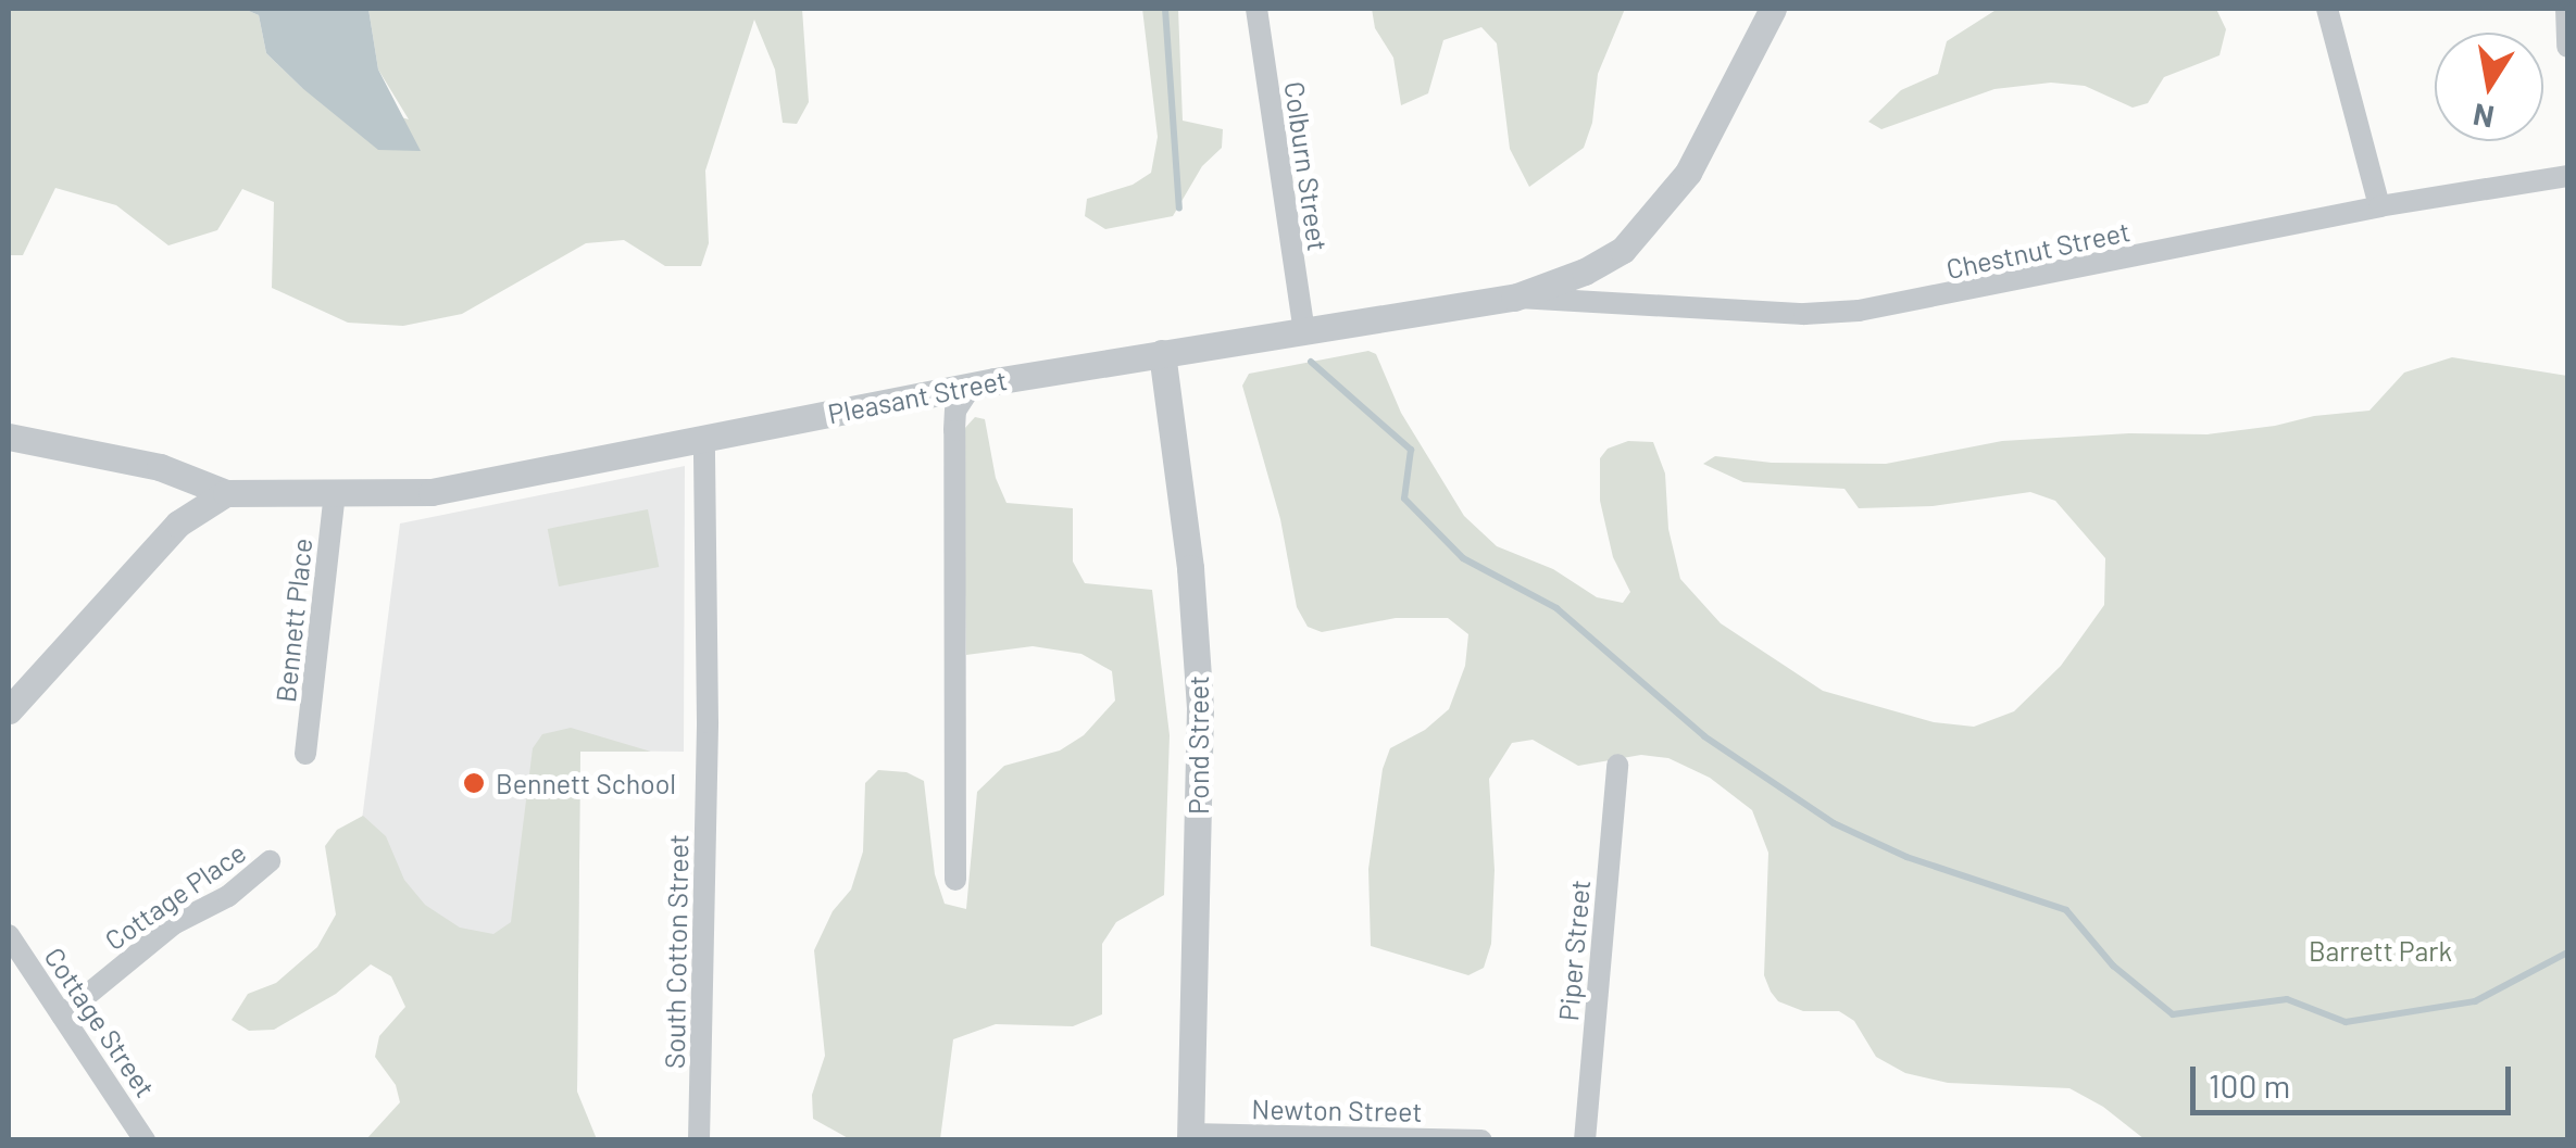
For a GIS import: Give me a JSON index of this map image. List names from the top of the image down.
{
  "streets": {
    "street": [
      "Colburn Street",
      "Chestnut Street",
      "Pleasant Street",
      "Bennett Place",
      "Pond Street",
      "Cottage Place",
      "Piper Street",
      "South Cotton Street",
      "Cottage Street",
      "Newton Street"
    ]
  },
  "crossings": [
    ["Colburn Street", "Pleasant Street"],
    ["Chestnut Street", "Pleasant Street"],
    ["Pleasant Street", "Bennett Place"],
    ["Pleasant Street", "Pond Street"],
    ["Pleasant Street", "South Cotton Street"],
    ["Pond Street", "Newton Street"],
    ["Cottage Place", "Cottage Street"]
  ],
  "parks": ["Barrett Park"],
  "places": ["Bennett School"],
  "scale_bar": "100 m",
  "north": "bottom"
}
